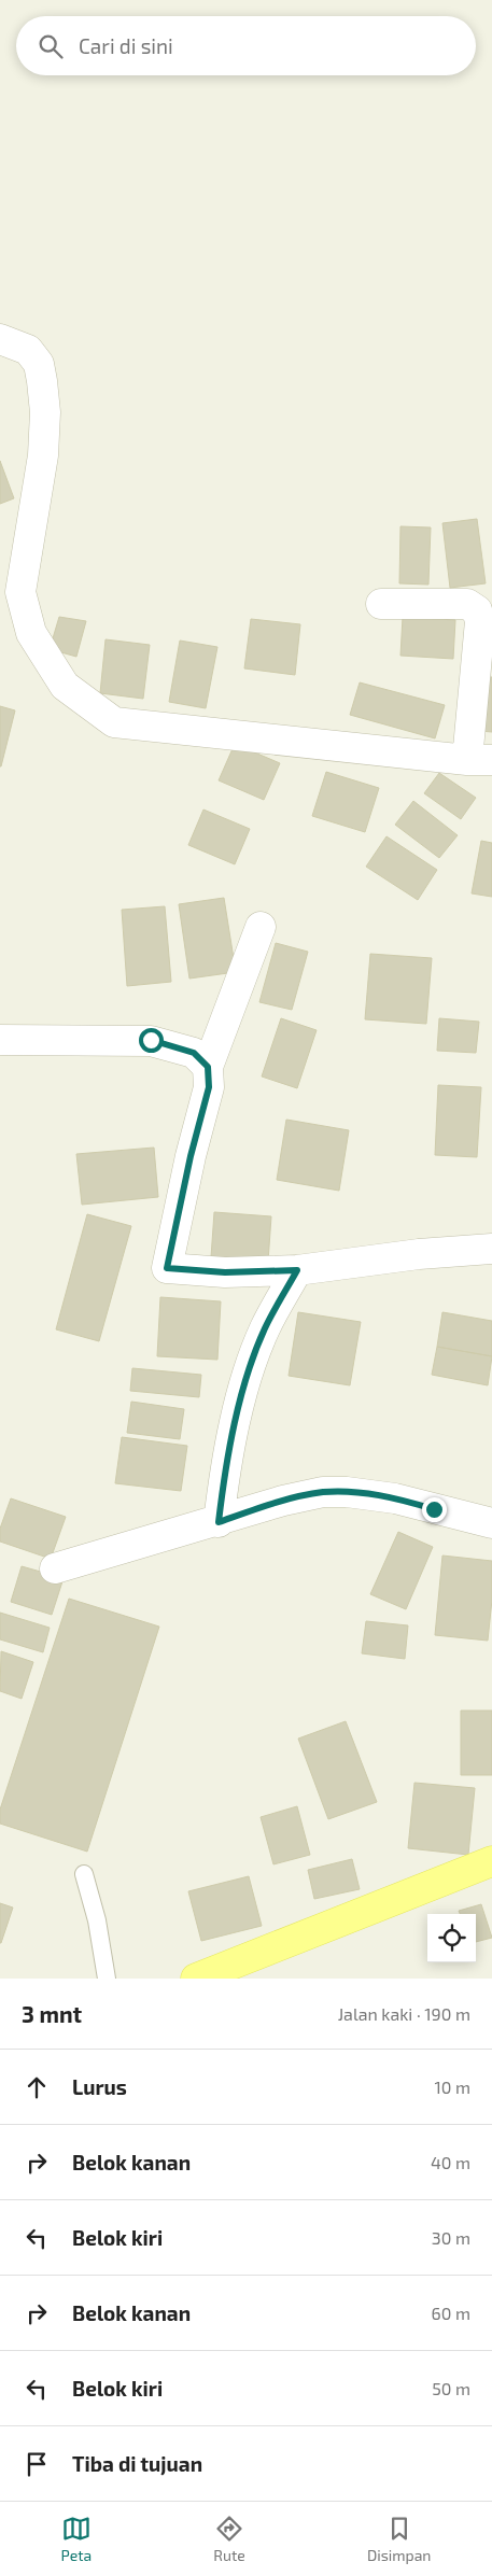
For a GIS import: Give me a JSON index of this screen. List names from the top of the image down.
{
  "page": {
    "search": "Cari di sini",
    "heading": ["3 mnt", "Jalan kaki · 190 m"],
    "list": [
      ["Lurus", "10 m"],
      ["Belok kanan", "40 m"],
      ["Belok kiri", "30 m"],
      ["Belok kanan", "60 m"],
      ["Belok kiri", "50 m"],
      "Tiba di tujuan"
    ],
    "nav": ["Peta", "Rute", "Disimpan"]
  }
}
